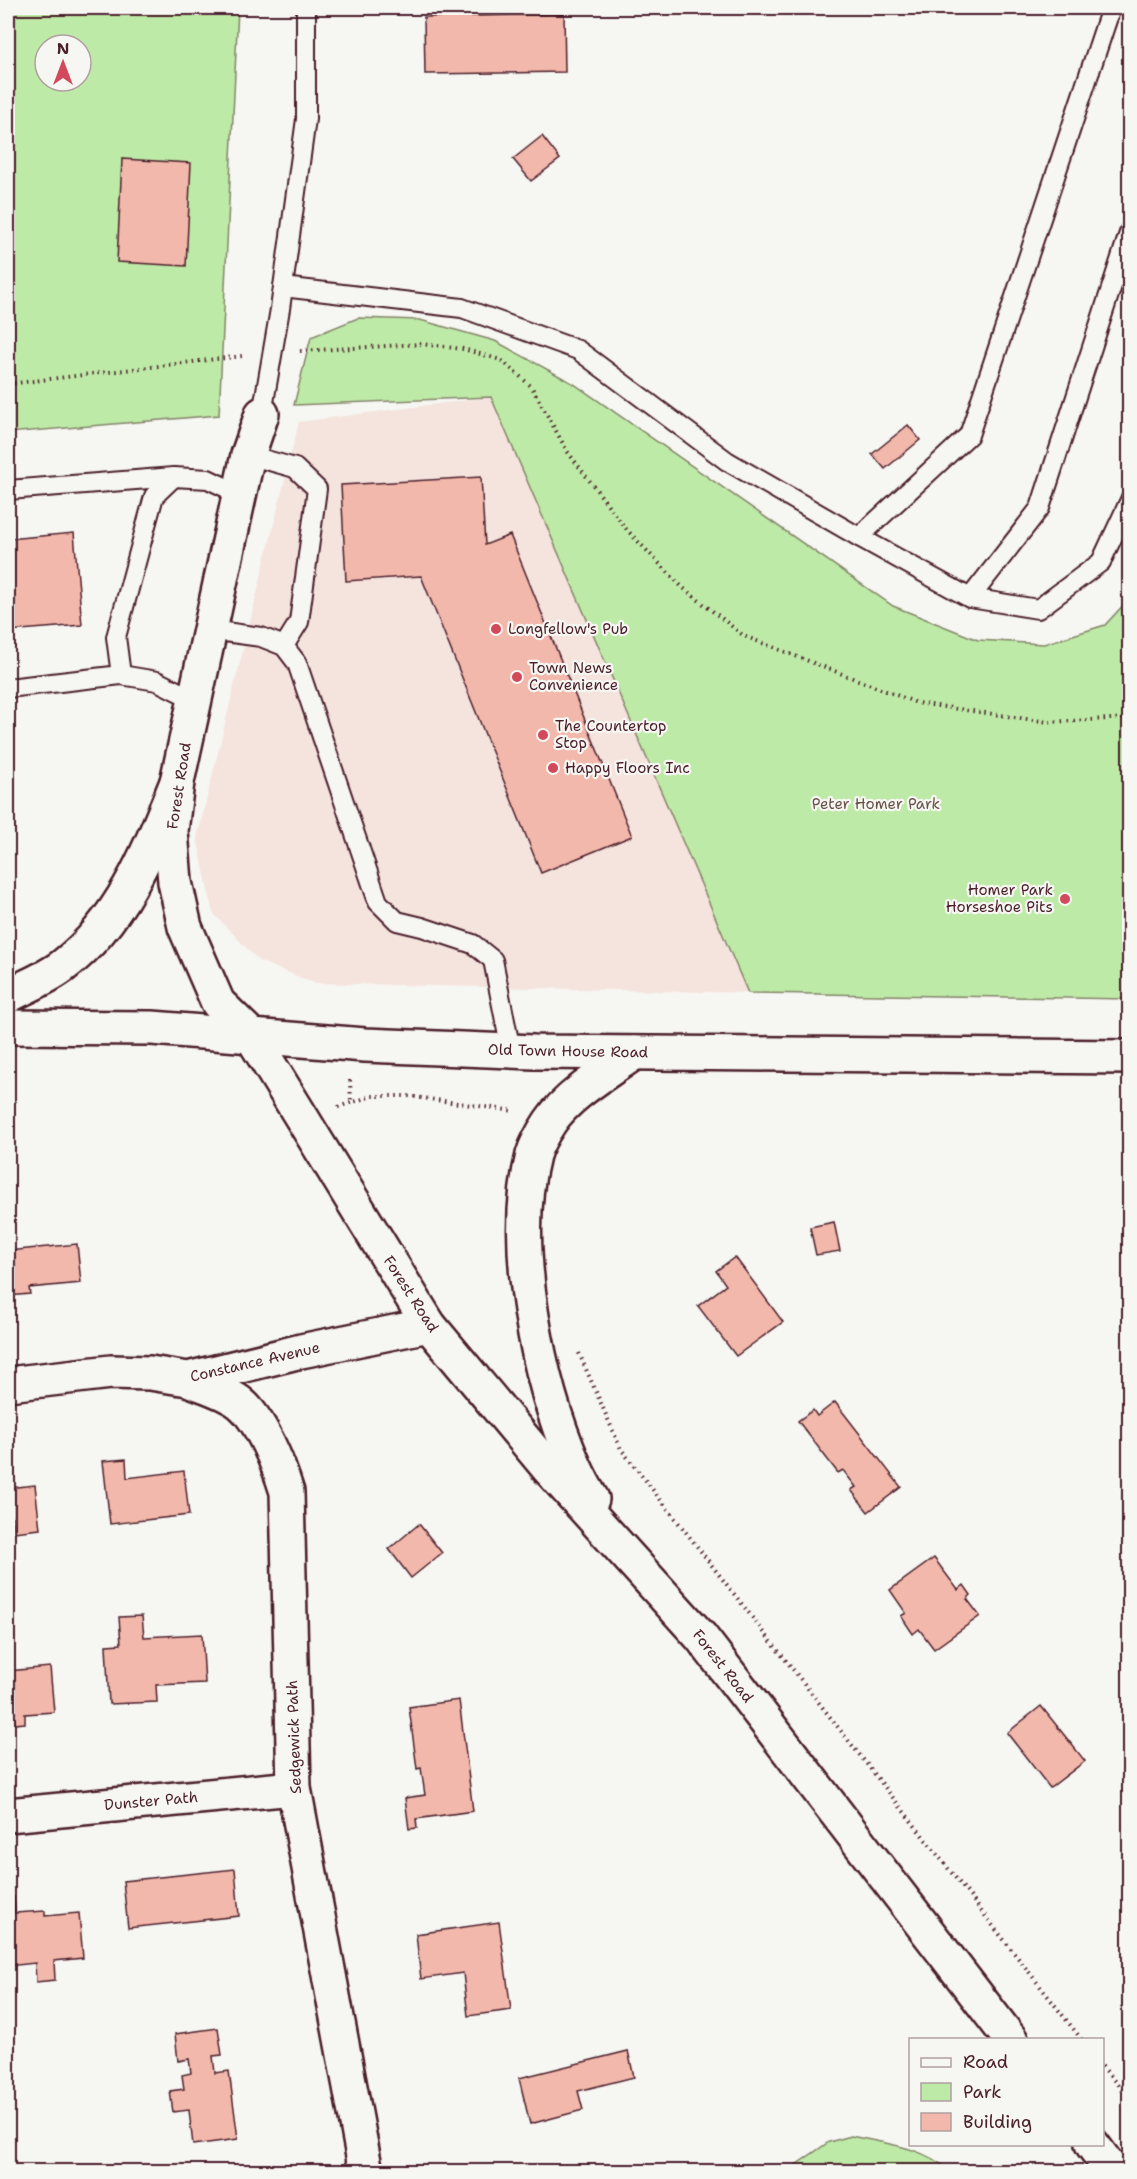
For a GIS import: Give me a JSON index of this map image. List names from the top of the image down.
{
  "streets": {
    "main road": [
      "Forest Road",
      "Old Town House Road",
      "Constance Avenue",
      "Sedgewick Path",
      "Dunster Path"
    ]
  },
  "crossings": [
    ["Forest Road", "Old Town House Road"],
    ["Forest Road", "Constance Avenue"],
    ["Constance Avenue", "Sedgewick Path"],
    ["Sedgewick Path", "Dunster Path"]
  ],
  "parks": ["Peter Homer Park"],
  "places": [
    "Longfellow's Pub",
    "Town News Convenience",
    "The Countertop Stop",
    "Happy Floors Inc",
    "Homer Park Horseshoe Pits"
  ],
  "legend": ["Road", "Park", "Building"],
  "north": "top"
}
